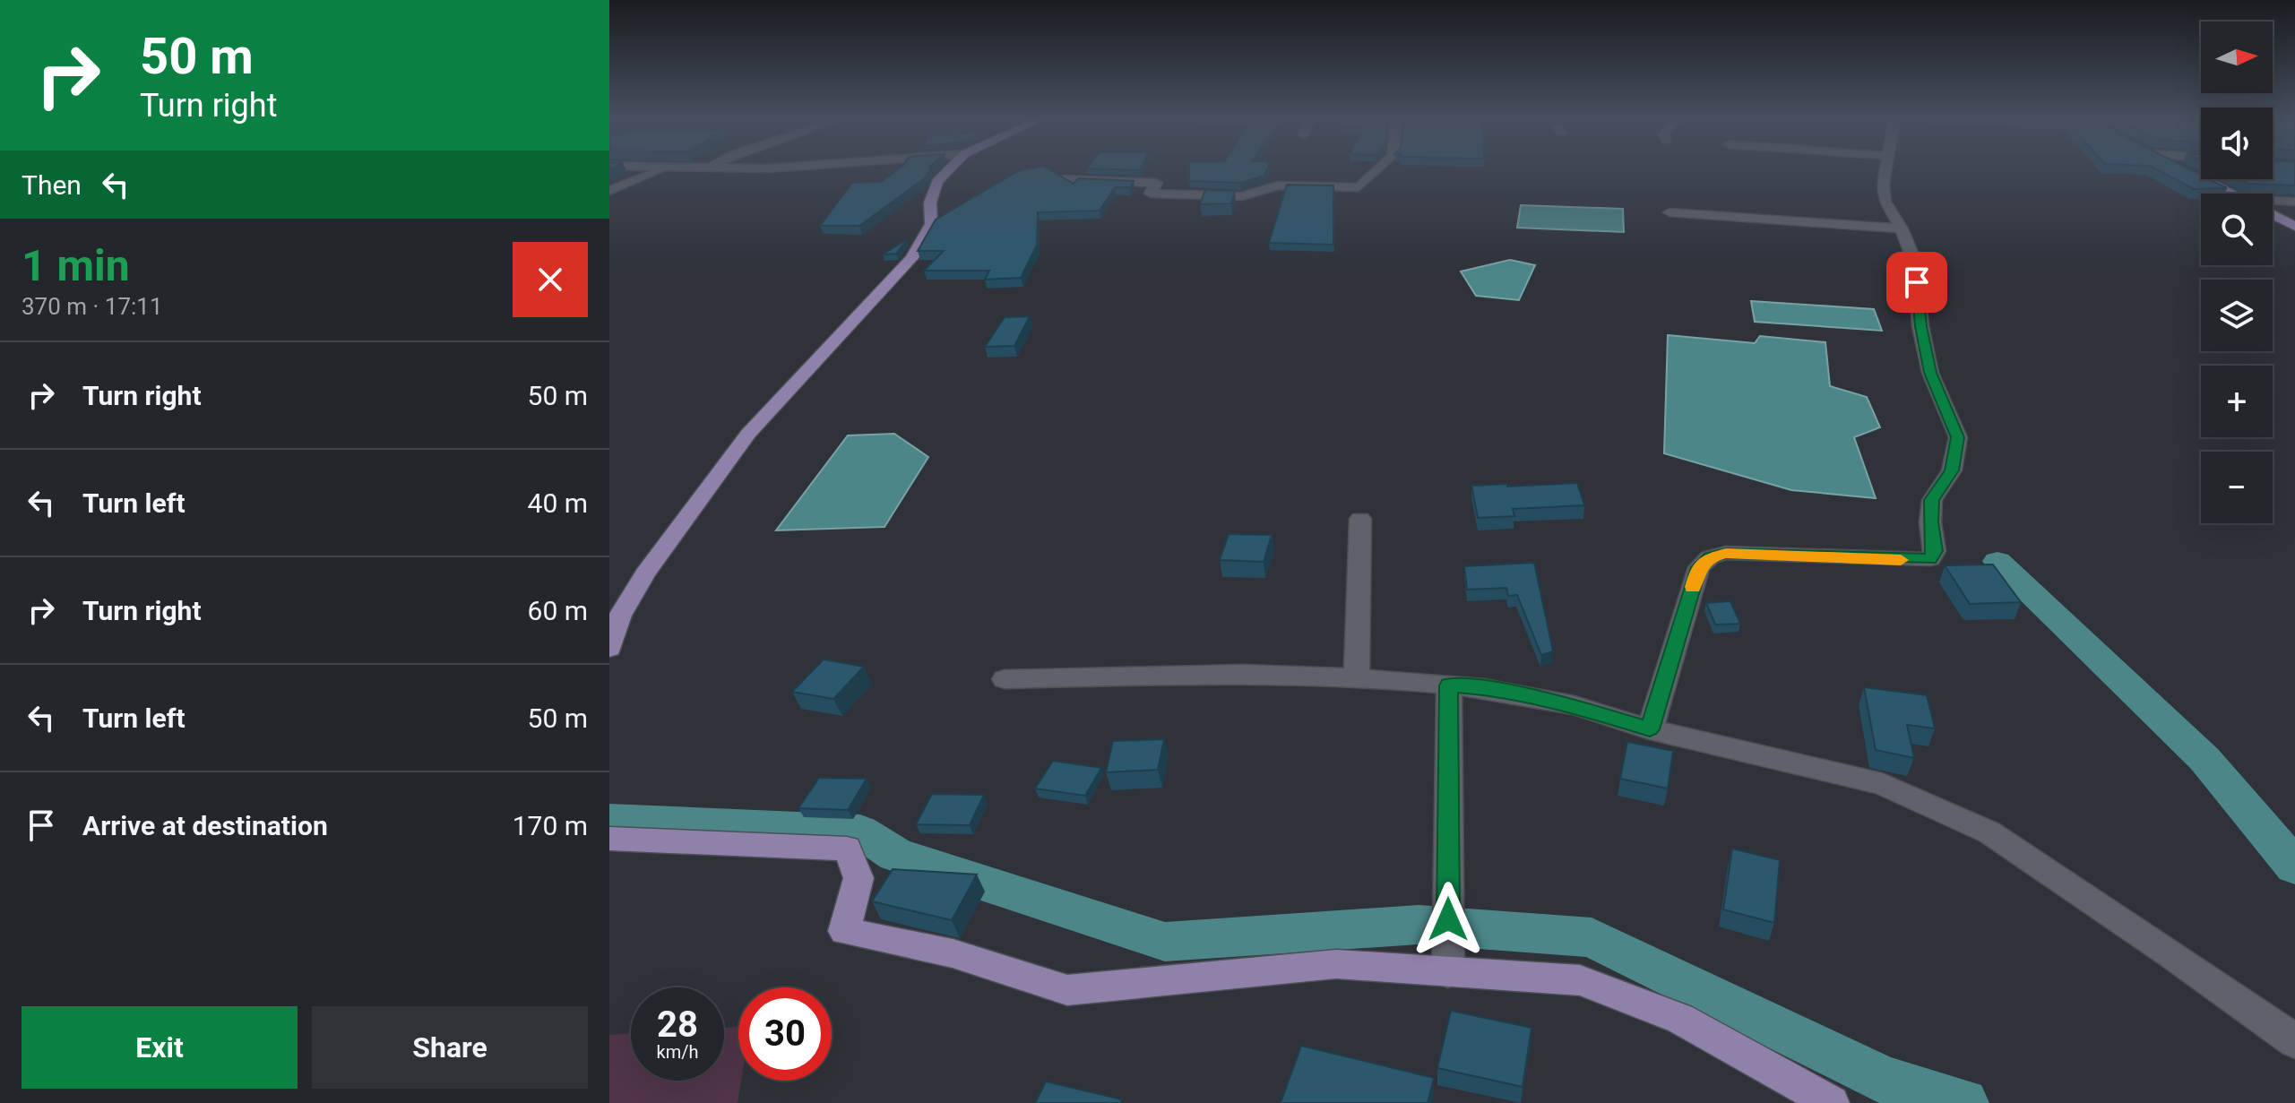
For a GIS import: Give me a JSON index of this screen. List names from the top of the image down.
{
  "north": "right",
  "page": {
    "turn": ["50 m", "Turn right"],
    "map_buttons": ["+", "−"],
    "then": "Then",
    "heading": ["1 min", "370 m · 17:11"],
    "list": [
      {
        "name": "Turn right",
        "value": "50 m"
      },
      {
        "name": "Turn left",
        "value": "40 m"
      },
      {
        "name": "Turn right",
        "value": "60 m"
      },
      {
        "name": "Turn left",
        "value": "50 m"
      },
      {
        "name": "Arrive at destination",
        "value": "170 m"
      }
    ],
    "speed": "28 km/h",
    "limit": "30",
    "buttons": ["Exit", "Share"]
  }
}
